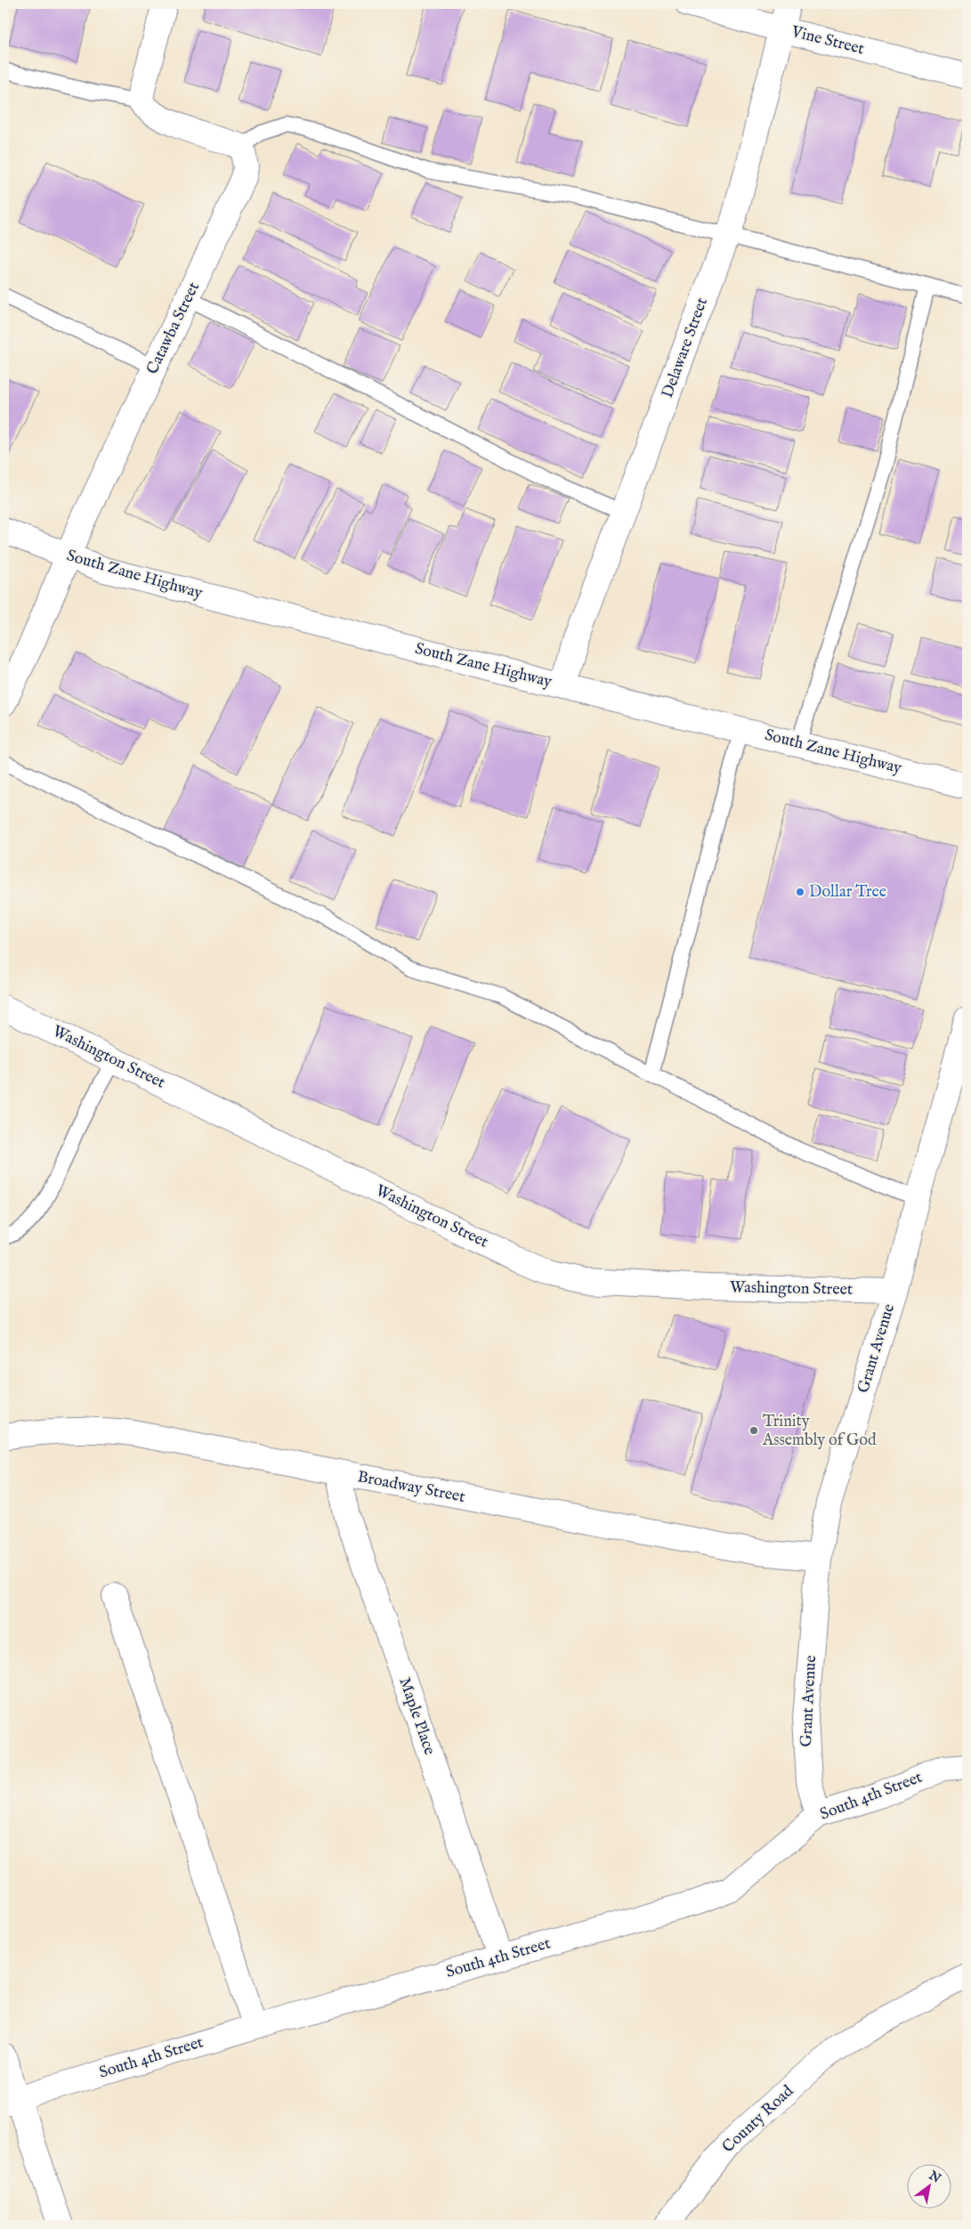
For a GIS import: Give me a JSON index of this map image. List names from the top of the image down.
{
  "streets": {
    "street": [
      "Vine Street",
      "Catawba Street",
      "Delaware Street",
      "South Zane Highway",
      "Washington Street",
      "Grant Avenue",
      "Broadway Street",
      "Maple Place",
      "South 4th Street",
      "County Road"
    ]
  },
  "crossings": [
    ["Vine Street", "Delaware Street"],
    ["Catawba Street", "South Zane Highway"],
    ["Delaware Street", "South Zane Highway"],
    ["Washington Street", "Grant Avenue"],
    ["Grant Avenue", "Broadway Street"],
    ["Grant Avenue", "South 4th Street"],
    ["Broadway Street", "Maple Place"],
    ["Maple Place", "South 4th Street"]
  ],
  "places": ["Dollar Tree", "Trinity Assembly of God"],
  "north": "top right"
}
